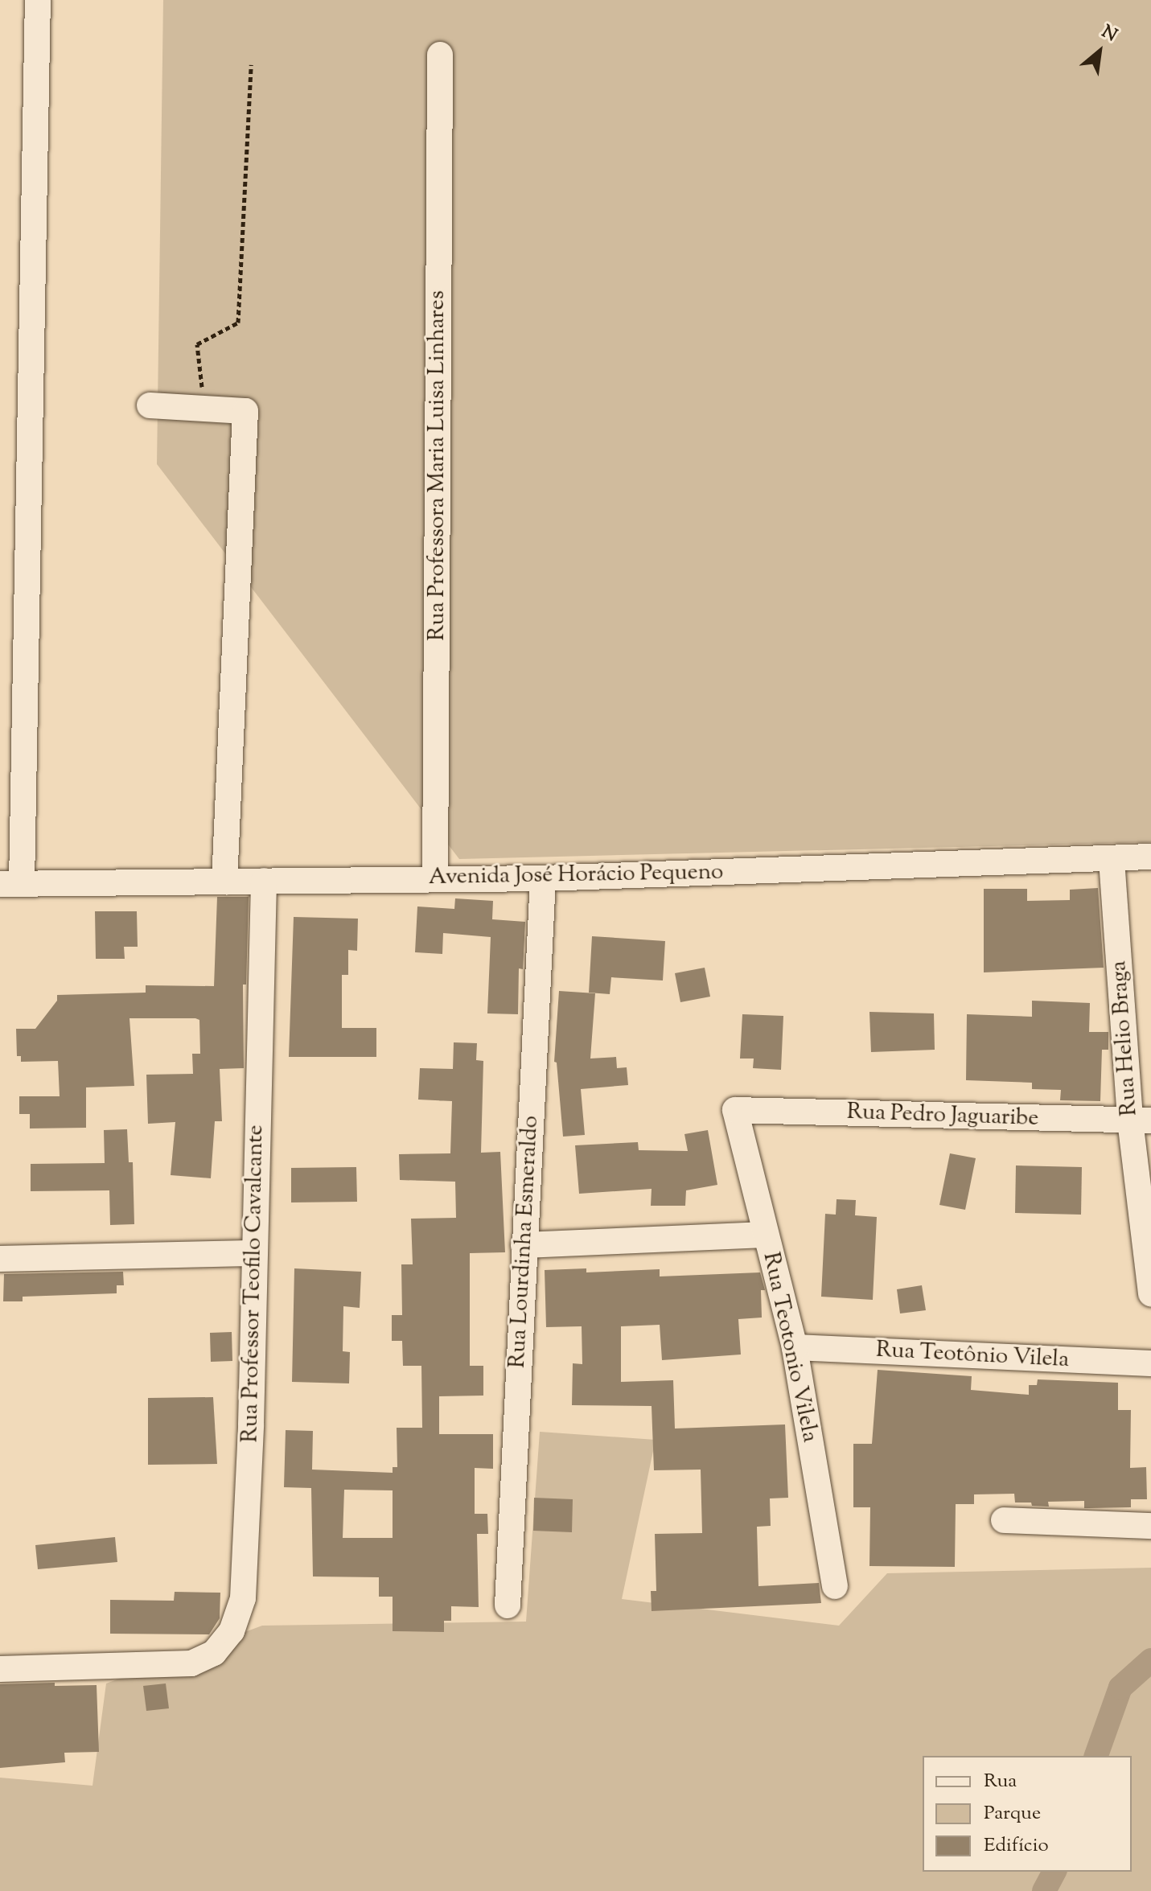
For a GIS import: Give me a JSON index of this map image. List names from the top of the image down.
{
  "streets": {
    "street": [
      "Rua Professora Maria Luisa Linhares",
      "Avenida José Horácio Pequeno",
      "Rua Helio Braga",
      "Rua Pedro Jaguaribe",
      "Rua Lourdinha Esmeraldo",
      "Rua Professor Teofilo Cavalcante",
      "Rua Teotonio Vilela",
      "Rua Teotônio Vilela"
    ]
  },
  "crossings": [
    ["Rua Professora Maria Luisa Linhares", "Avenida José Horácio Pequeno"],
    ["Avenida José Horácio Pequeno", "Rua Helio Braga"],
    ["Avenida José Horácio Pequeno", "Rua Lourdinha Esmeraldo"],
    ["Avenida José Horácio Pequeno", "Rua Professor Teofilo Cavalcante"],
    ["Rua Helio Braga", "Rua Pedro Jaguaribe"],
    ["Rua Pedro Jaguaribe", "Rua Teotonio Vilela"],
    ["Rua Teotonio Vilela", "Rua Teotônio Vilela"]
  ],
  "legend": ["Rua", "Parque", "Edifício"],
  "north": "top right"
}
